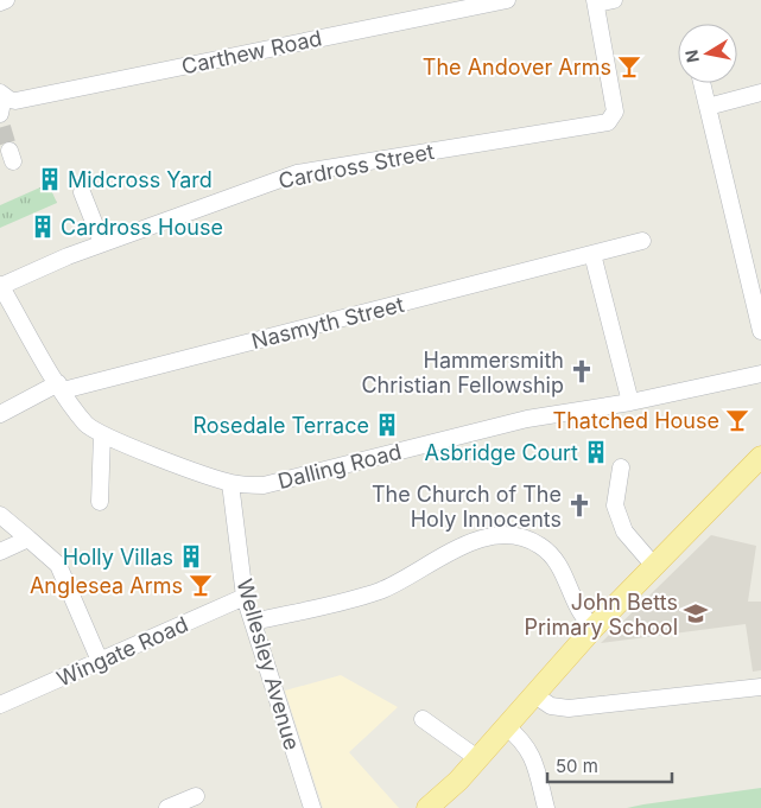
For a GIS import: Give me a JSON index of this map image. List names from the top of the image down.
{
  "streets": {
    "street": [
      "Carthew Road",
      "Cardross Street",
      "Nasmyth Street",
      "Dalling Road",
      "Wingate Road",
      "Wellesley Avenue"
    ]
  },
  "crossings": [
    ["Cardross Street", "Dalling Road"],
    ["Nasmyth Street", "Dalling Road"],
    ["Dalling Road", "Wellesley Avenue"],
    ["Wingate Road", "Wellesley Avenue"]
  ],
  "places": {
    "bar": ["The Andover Arms", "Thatched House", "Anglesea Arms"],
    "building": [
      "Midcross Yard",
      "Cardross House",
      "Rosedale Terrace",
      "Asbridge Court",
      "Holly Villas"
    ],
    "church": ["Hammersmith Christian Fellowship", "The Church of The Holy Innocents"],
    "school or university": ["John Betts Primary School"]
  },
  "scale_bar": "50 m",
  "north": "left"
}
